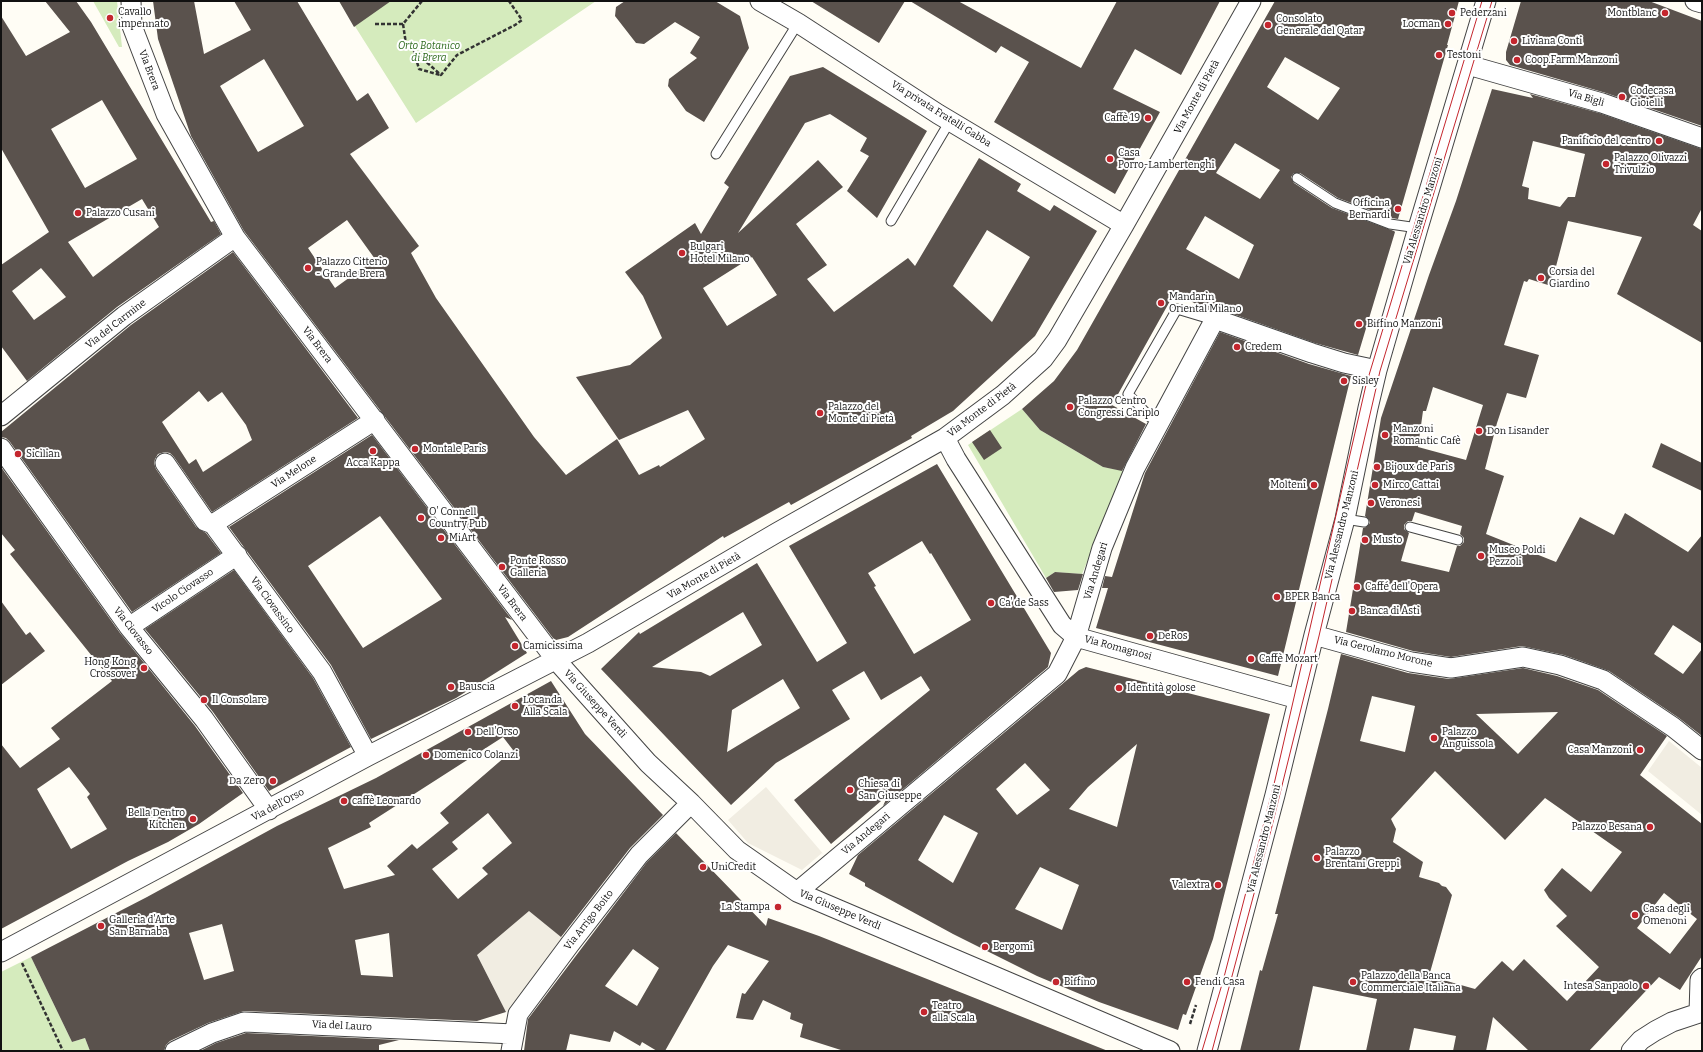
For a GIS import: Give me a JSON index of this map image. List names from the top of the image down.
{
  "streets": {
    "street": [
      "Via Brera",
      "Via Monte di Pietà",
      "Via Bigli",
      "Via privata Fratelli Gabba",
      "Via Alessandro Manzoni",
      "Via del Carmine",
      "Via Melone",
      "Via Andegari",
      "Vicolo Ciovasso",
      "Via Ciovassino",
      "Via Ciovasso",
      "Via Romagnosi",
      "Via Gerolamo Morone",
      "Via Giuseppe Verdi",
      "Via dell'Orso",
      "Via Arrigo Boito",
      "Via del Lauro"
    ]
  },
  "crossings": [
    ["Via Brera", "Via Monte di Pietà"],
    ["Via Brera", "Via del Carmine"],
    ["Via Brera", "Via Melone"],
    ["Via Brera", "Via Giuseppe Verdi"],
    ["Via Brera", "Via dell'Orso"],
    ["Via Monte di Pietà", "Via privata Fratelli Gabba"],
    ["Via Monte di Pietà", "Via Romagnosi"],
    ["Via Monte di Pietà", "Via Giuseppe Verdi"],
    ["Via Monte di Pietà", "Via dell'Orso"],
    ["Via Bigli", "Via Alessandro Manzoni"],
    ["Via Alessandro Manzoni", "Via Romagnosi"],
    ["Via Alessandro Manzoni", "Via Gerolamo Morone"],
    ["Via Melone", "Via Ciovassino"],
    ["Via Andegari", "Via Romagnosi"],
    ["Via Andegari", "Via Giuseppe Verdi"],
    ["Vicolo Ciovasso", "Via Ciovassino"],
    ["Vicolo Ciovasso", "Via Ciovasso"],
    ["Via Ciovassino", "Via dell'Orso"],
    ["Via Ciovasso", "Via dell'Orso"],
    ["Via Giuseppe Verdi", "Via dell'Orso"],
    ["Via Giuseppe Verdi", "Via Arrigo Boito"],
    ["Via Arrigo Boito", "Via del Lauro"]
  ],
  "parks": ["Orto Botanico di Brera"],
  "places": [
    "Pederzani",
    "Montblanc",
    "Cavallo impennato",
    "Locman",
    "Consolato Generale del Qatar",
    "Liviana Conti",
    "Testoni",
    "Coop.Farm.Manzoni",
    "Codecasa Gioielli",
    "Caffè 19",
    "Panificio del centro",
    "Casa Porro-Lambertenghi",
    "Palazzo Olivazzi Trivulzio",
    "Officina Bernardi",
    "Palazzo Cusani",
    "Bulgari Hotel Milano",
    "Palazzo Citterio - Grande Brera",
    "Corsia del Giardino",
    "Mandarin Oriental Milano",
    "Biffino Manzoni",
    "Credem",
    "Sisley",
    "Palazzo Centro Congressi Cariplo",
    "Palazzo del Monte di Pietà",
    "Don Lisander",
    "Manzoni Romantic Cafè",
    "Montale Paris",
    "Acca Kappa",
    "Sicilian",
    "Bijoux de Paris",
    "Molteni",
    "Mirco Cattai",
    "Veronesi",
    "O' Connell Country Pub",
    "MiArt",
    "Musto",
    "Museo Poldi Pezzoli",
    "Ponte Rosso Galleria",
    "Caffé dell'Opera",
    "BPER Banca",
    "Ca' de Sass",
    "Banca di Asti",
    "DeRos",
    "Camicissima",
    "Caffè Mozart",
    "Hong Kong Crossover",
    "Bauscia",
    "Identità golose",
    "Il Consolare",
    "Locanda Alla Scala",
    "Dell'Orso",
    "Palazzo Anguissola",
    "Casa Manzoni",
    "Domenico Colanzi",
    "Da Zero",
    "Chiesa di San Giuseppe",
    "caffè Leonardo",
    "Bella Dentro Kitchen",
    "Palazzo Besana",
    "Palazzo Brentani Greppi",
    "UniCredit",
    "Valextra",
    "La Stampa",
    "Casa degli Omenoni",
    "Galleria d'Arte San Barnaba",
    "Bergomi",
    "Biffino",
    "Fendi Casa",
    "Palazzo della Banca Commerciale Italiana",
    "Intesa Sanpaolo",
    "Teatro alla Scala"
  ]
}
